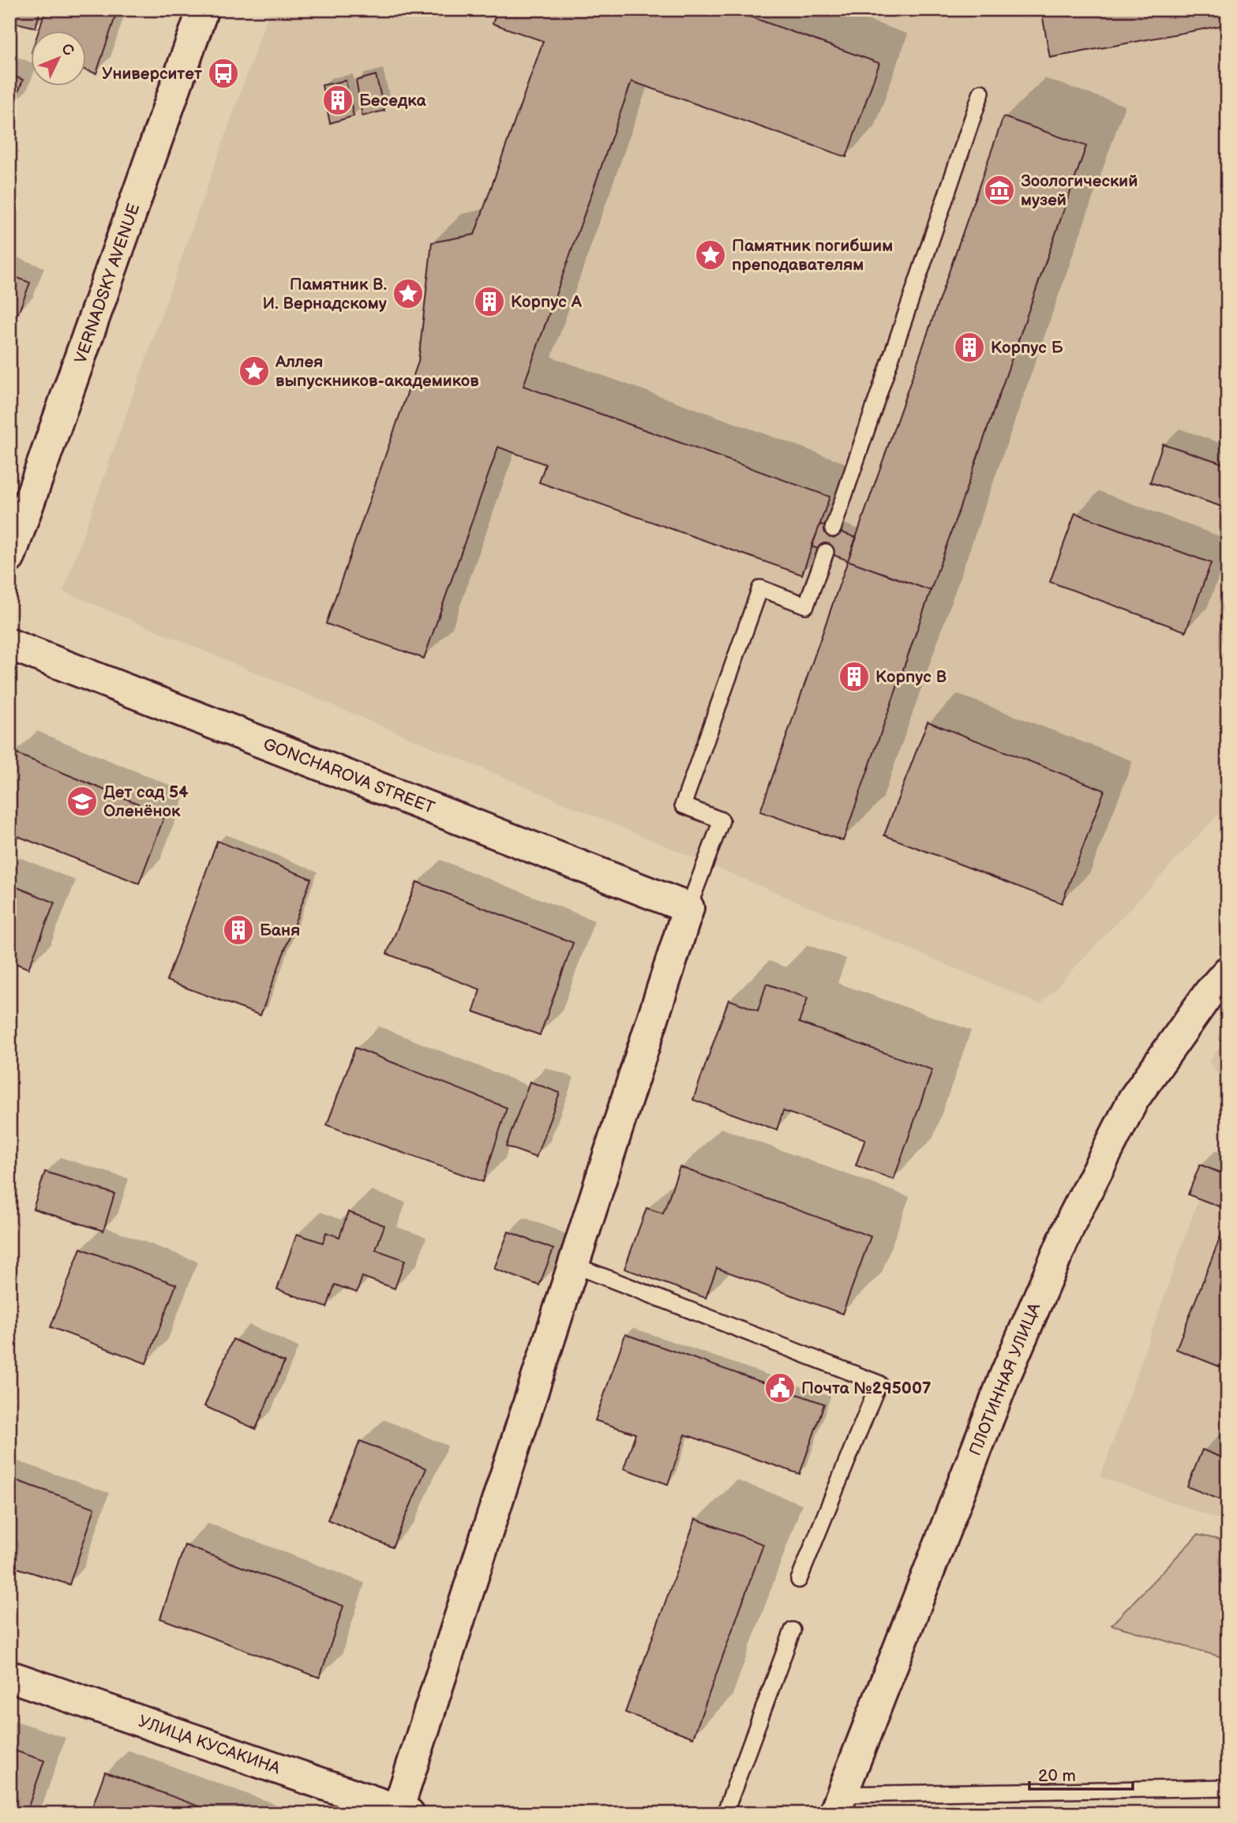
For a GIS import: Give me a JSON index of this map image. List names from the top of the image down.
{
  "streets": {
    "street": [
      "VERNADSKY AVENUE",
      "GONCHAROVA STREET",
      "ПЛОТИННАЯ УЛИЦА",
      "УЛИЦА КУСАКИНА"
    ]
  },
  "places": {
    "bus stop": ["Университет"],
    "building": [
      "Беседка",
      "Корпус А",
      "Корпус Б",
      "Корпус В",
      "Баня"
    ],
    "museum": ["Зоологический музей"],
    "place": ["Памятник погибшим преподавателям", "Памятник В. И. Вернадскому", "Аллея выпускников-академиков"],
    "school or university": ["Дет сад 54 Оленёнок"],
    "public building": ["Почта №295007"]
  },
  "scale_bar": "20 m",
  "north": "top right"
}
